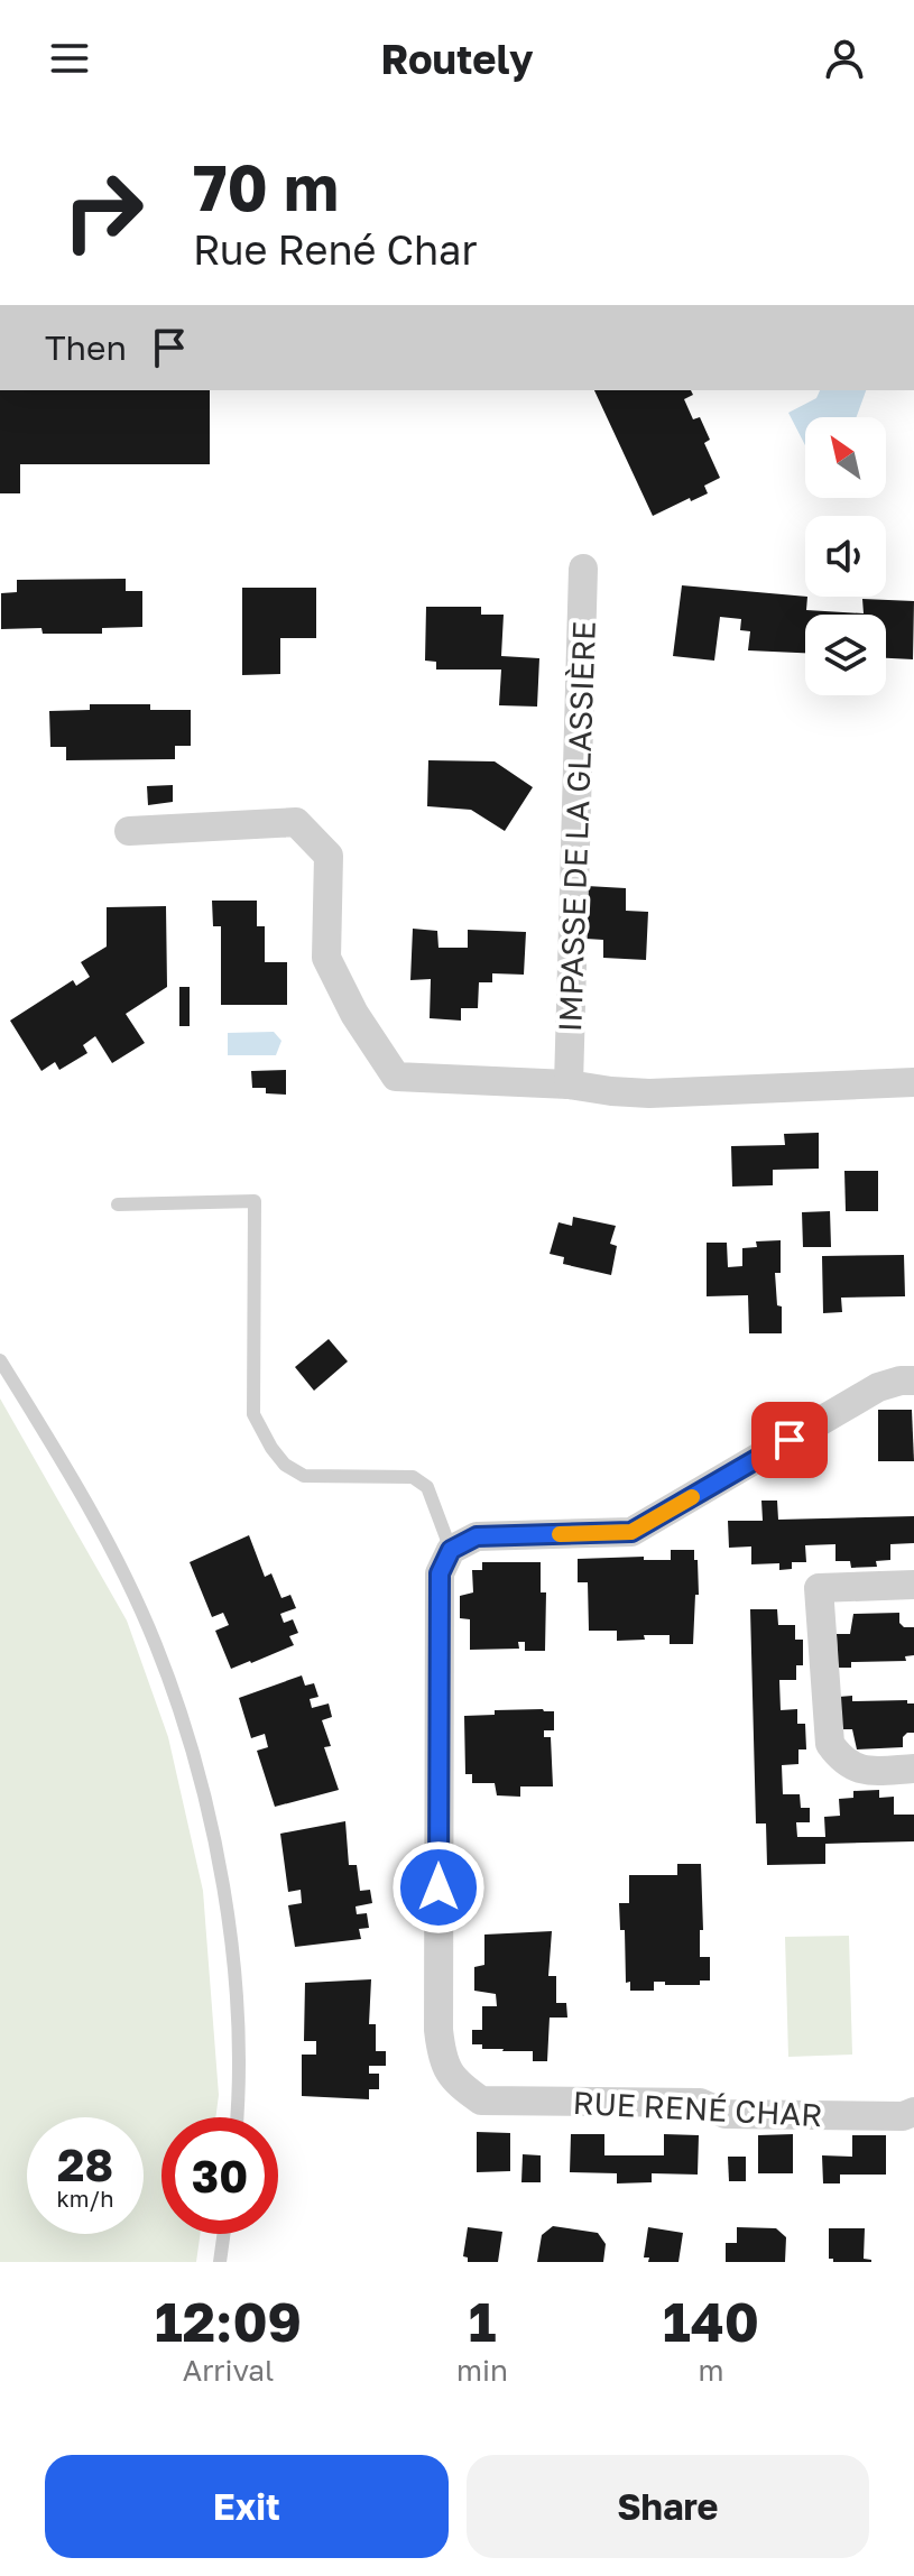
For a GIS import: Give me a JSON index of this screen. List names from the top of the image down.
{
  "streets": {
    "street": ["IMPASSE DE LA GLASSIÈRE", "RUE RENÉ CHAR"]
  },
  "north": "top left",
  "page": {
    "header": "Routely",
    "turn": ["70 m", "Rue René Char"],
    "then": "Then",
    "speed": "28 km/h",
    "limit": "30",
    "eta": [
      "12:09",
      "Arrival",
      "1",
      "min",
      "140",
      "m"
    ],
    "buttons": ["Exit", "Share"]
  }
}
